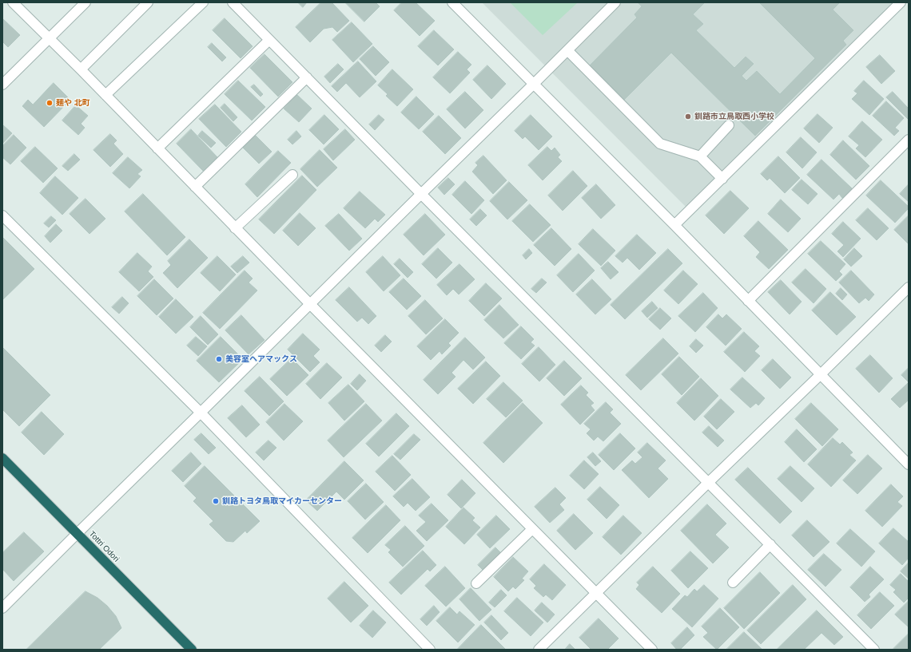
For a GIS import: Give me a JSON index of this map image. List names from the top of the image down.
{
  "streets": {
    "highway": ["Tottri Odori"]
  },
  "places": [
    "麺や 北町",
    "釧路市立鳥取西小学校",
    "美容室ヘアマックス",
    "釧路トヨタ鳥取マイカーセンター"
  ]
}
